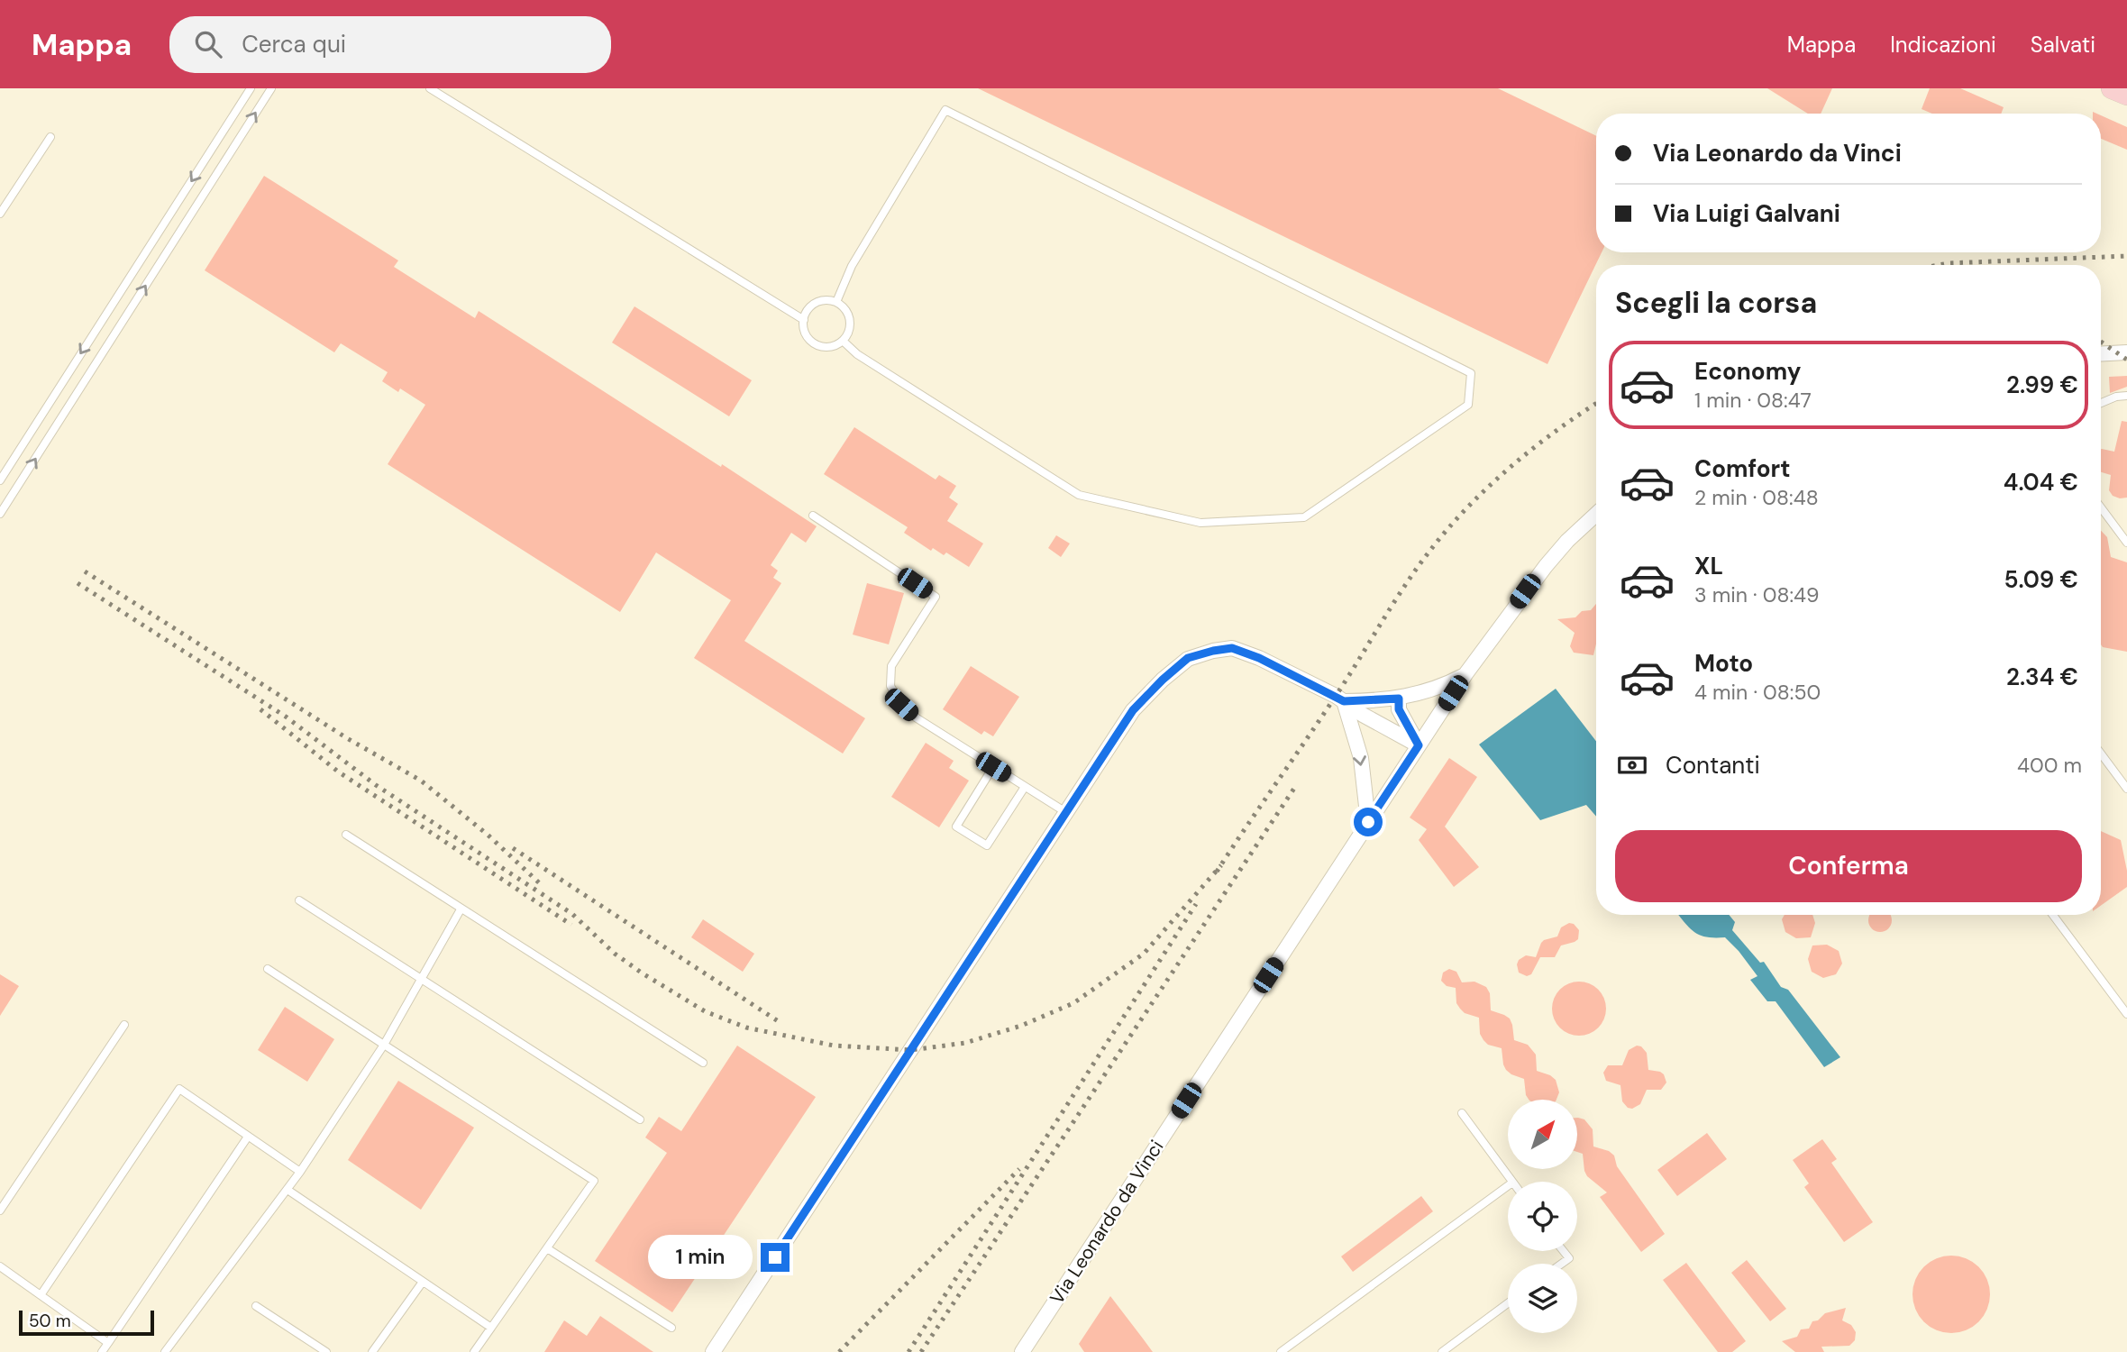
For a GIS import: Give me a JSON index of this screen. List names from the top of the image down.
{
  "streets": {
    "street": ["Via Leonardo da Vinci"]
  },
  "scale_bar": "50 m",
  "north": "top right",
  "page": {
    "header": "Mappa",
    "search": "Cerca qui",
    "nav": ["Mappa", "Indicazioni", "Salvati"],
    "banner": ["Via Leonardo da Vinci", "Via Luigi Galvani"],
    "heading": "Scegli la corsa",
    "list": [
      {
        "name": "Economy",
        "note": "1 min · 08:47",
        "value": "2.99 €"
      },
      {
        "name": "Comfort",
        "note": "2 min · 08:48",
        "value": "4.04 €"
      },
      {
        "name": "XL",
        "note": "3 min · 08:49",
        "value": "5.09 €"
      },
      {
        "name": "Moto",
        "note": "4 min · 08:50",
        "value": "2.34 €"
      }
    ],
    "pay": ["Contanti", "400 m"],
    "buttons": "Conferma",
    "bubble": "1 min",
    "scale": "50 m"
  }
}
